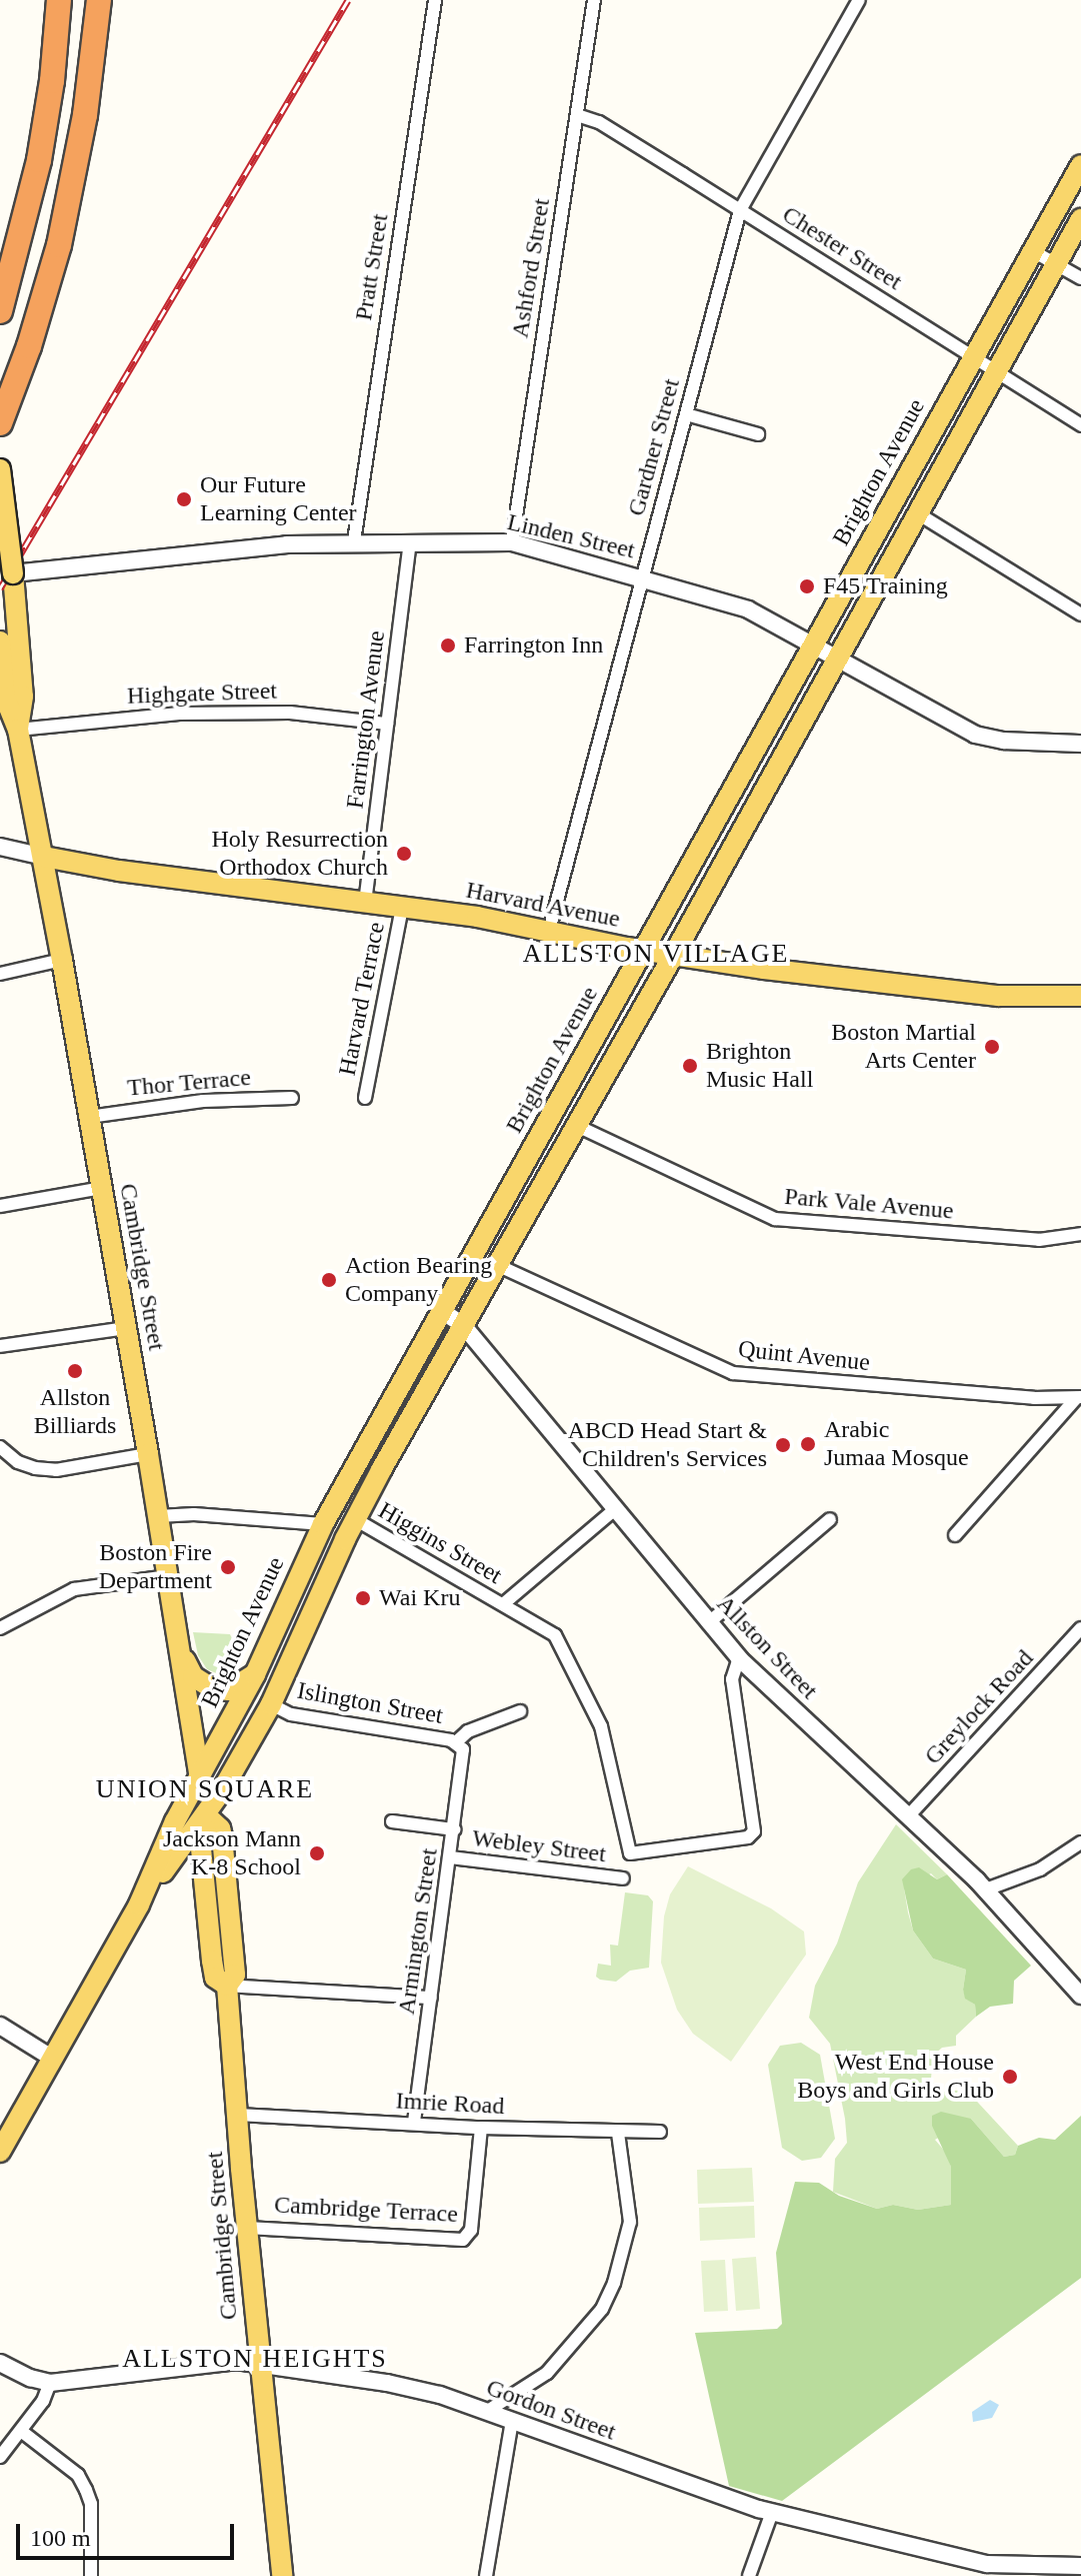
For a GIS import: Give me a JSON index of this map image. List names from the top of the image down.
{
  "streets": {
    "main road": ["Brighton Avenue", "Harvard Avenue", "Cambridge Street"],
    "street": [
      "Chester Street",
      "Pratt Street",
      "Ashford Street",
      "Gardner Street",
      "Linden Street",
      "Highgate Street",
      "Farrington Avenue",
      "Harvard Terrace",
      "Thor Terrace",
      "Park Vale Avenue",
      "Quint Avenue",
      "Higgins Street",
      "Allston Street",
      "Islington Street",
      "Greylock Road",
      "Webley Street",
      "Armington Street",
      "Imrie Road",
      "Cambridge Terrace",
      "Gordon Street"
    ]
  },
  "crossings": [
    ["Chester Street", "Ashford Street"],
    ["Chester Street", "Gardner Street"],
    ["Chester Street", "Brighton Avenue"],
    ["Pratt Street", "Linden Street"],
    ["Ashford Street", "Linden Street"],
    ["Gardner Street", "Linden Street"],
    ["Gardner Street", "Harvard Avenue"],
    ["Brighton Avenue", "Linden Street"],
    ["Brighton Avenue", "Harvard Avenue"],
    ["Brighton Avenue", "Cambridge Street"],
    ["Brighton Avenue", "Allston Street"],
    ["Linden Street", "Farrington Avenue"],
    ["Linden Street", "Cambridge Street"],
    ["Highgate Street", "Farrington Avenue"],
    ["Highgate Street", "Cambridge Street"],
    ["Farrington Avenue", "Harvard Avenue"],
    ["Harvard Avenue", "Harvard Terrace"],
    ["Harvard Avenue", "Cambridge Street"],
    ["Thor Terrace", "Cambridge Street"],
    ["Cambridge Street", "Imrie Road"],
    ["Cambridge Street", "Cambridge Terrace"],
    ["Cambridge Street", "Gordon Street"],
    ["Higgins Street", "Allston Street"],
    ["Allston Street", "Greylock Road"],
    ["Islington Street", "Armington Street"],
    ["Webley Street", "Armington Street"],
    ["Armington Street", "Imrie Road"],
    ["Imrie Road", "Cambridge Terrace"]
  ],
  "districts": ["ALLSTON VILLAGE", "UNION SQUARE", "ALLSTON HEIGHTS"],
  "places": [
    "Our Future Learning Center",
    "F45 Training",
    "Farrington Inn",
    "Holy Resurrection Orthodox Church",
    "Boston Martial Arts Center",
    "Brighton Music Hall",
    "Action Bearing Company",
    "Allston Billiards",
    "Arabic Jumaa Mosque",
    "ABCD Head Start & Children's Services",
    "Boston Fire Department",
    "Wai Kru",
    "Jackson Mann K-8 School",
    "West End House Boys and Girls Club"
  ],
  "scale_bar": "100 m"
}
